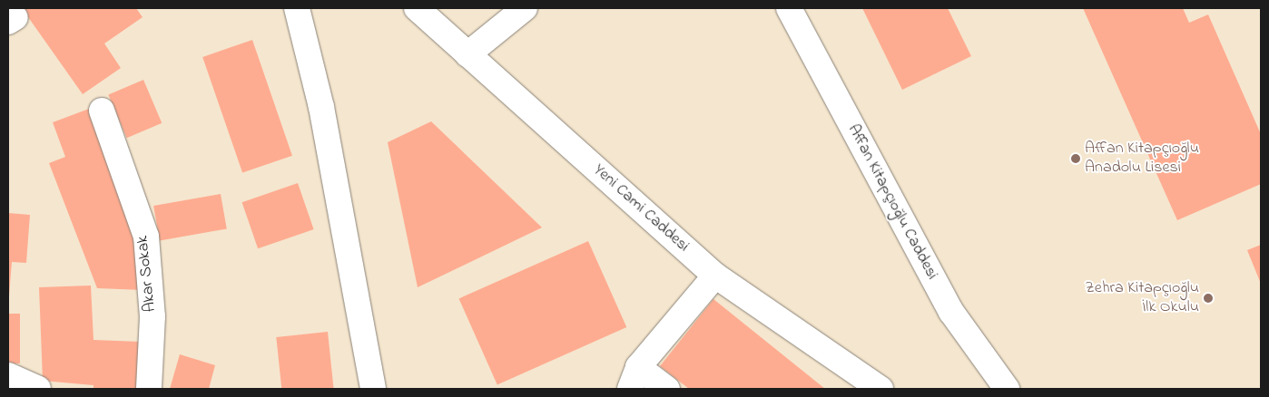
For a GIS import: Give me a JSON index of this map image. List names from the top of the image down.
{
  "streets": {
    "street": ["Affan Kitapçıoğlu Caddesi", "Yeni Cami Caddesi", "Akar Sokak"]
  },
  "places": ["Affan Kitapçıoğlu Anadolu Lisesi", "Zehra Kitapçıoğlu İlk Okulu"]
}
